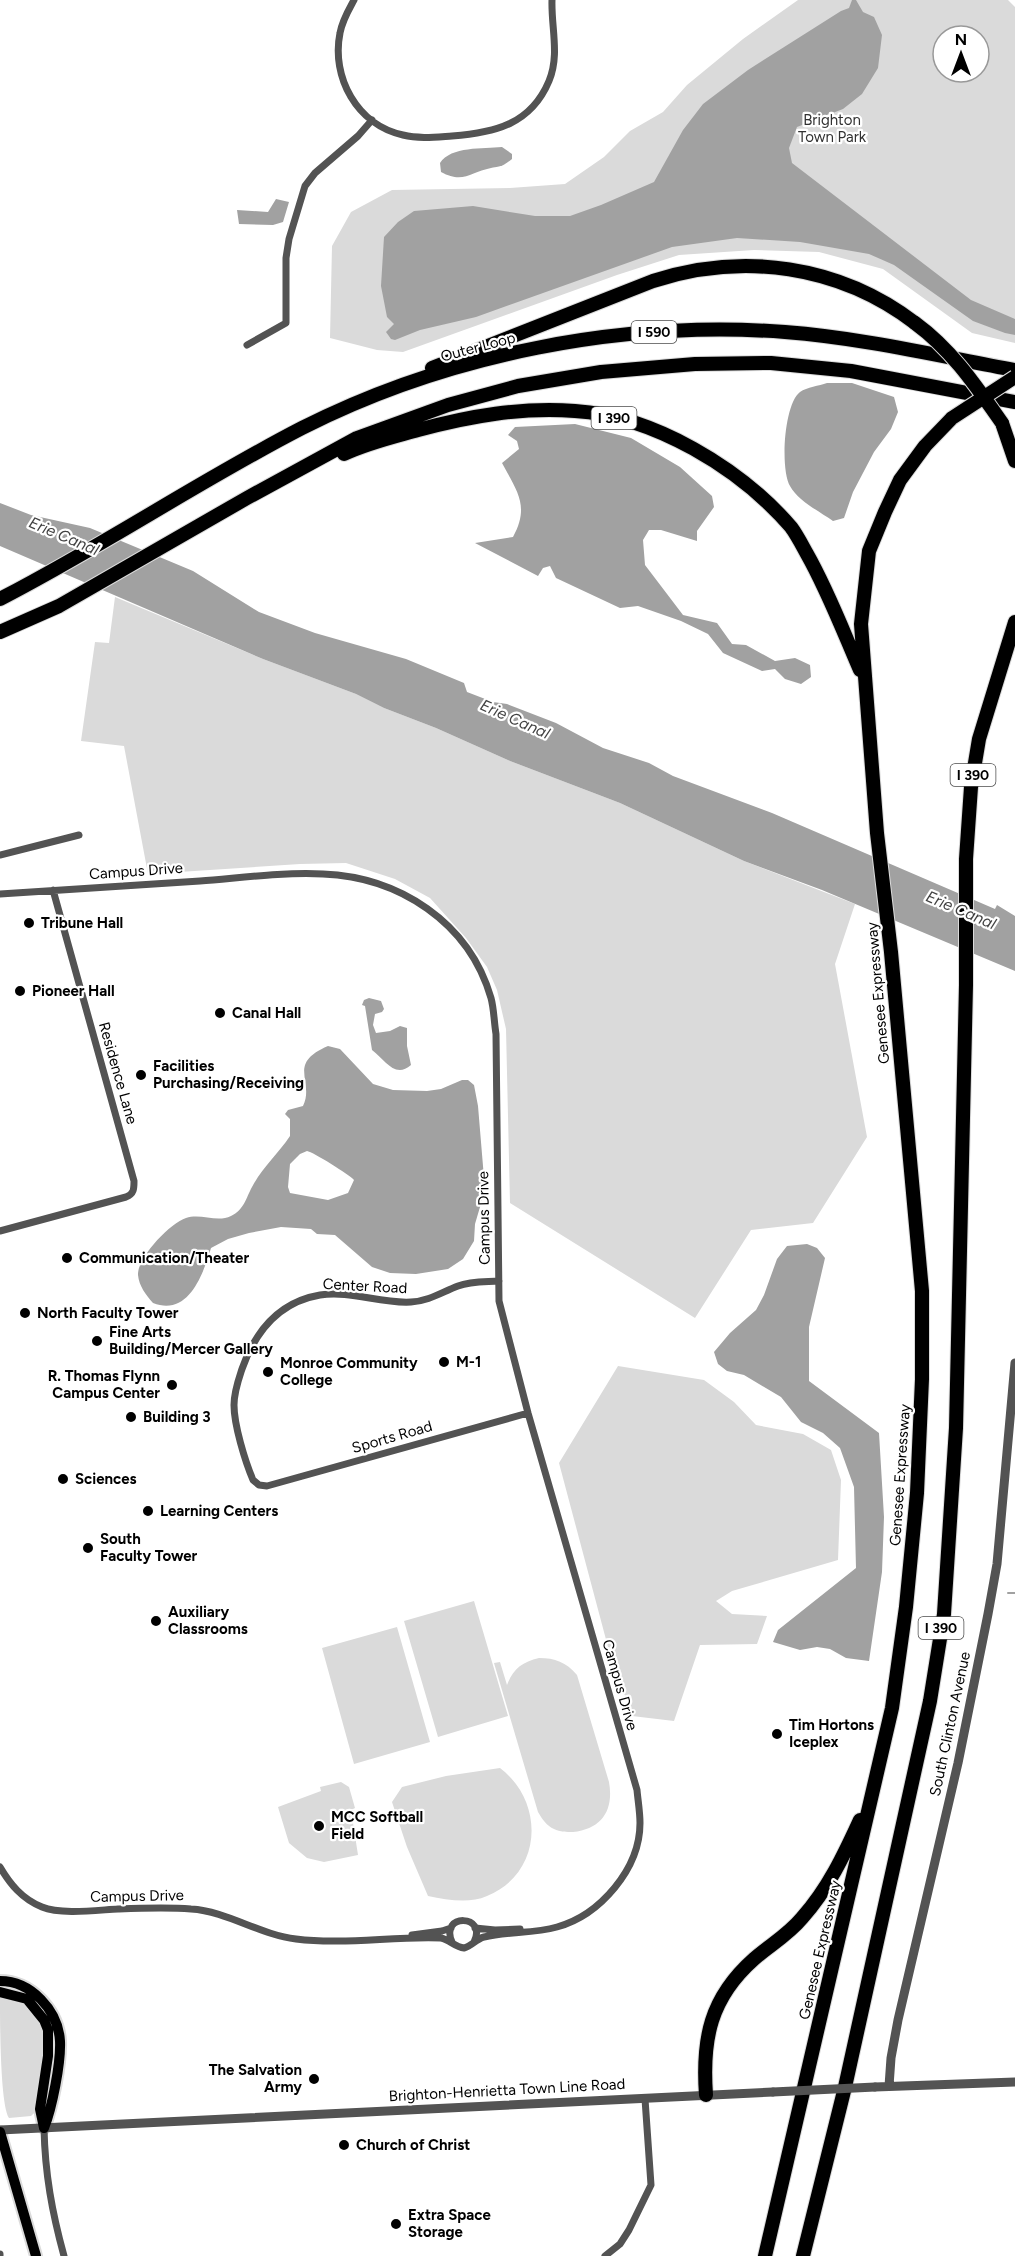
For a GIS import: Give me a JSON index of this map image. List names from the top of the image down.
{
  "streets": {
    "highway": [
      "I 590",
      "Outer Loop",
      "I 390",
      "Genesee Expressway"
    ],
    "street": [
      "Campus Drive",
      "Residence Lane",
      "Center Road",
      "Sports Road",
      "South Clinton Avenue",
      "Brighton-Henrietta Town Line Road"
    ]
  },
  "crossings": [
    ["I 390", "Genesee Expressway"],
    ["Campus Drive", "Residence Lane"],
    ["Campus Drive", "Center Road"],
    ["Campus Drive", "Sports Road"],
    ["Center Road", "Sports Road"],
    ["South Clinton Avenue", "Brighton-Henrietta Town Line Road"]
  ],
  "water": ["Erie Canal"],
  "parks": ["Brighton Town Park"],
  "places": [
    "Tribune Hall",
    "Pioneer Hall",
    "Canal Hall",
    "Facilities Purchasing/Receiving",
    "Communication/Theater",
    "North Faculty Tower",
    "Fine Arts Building/Mercer Gallery",
    "M-1",
    "Monroe Community College",
    "R. Thomas Flynn Campus Center",
    "Building 3",
    "Sciences",
    "Learning Centers",
    "South Faculty Tower",
    "Auxiliary Classrooms",
    "Tim Hortons Iceplex",
    "MCC Softball Field",
    "The Salvation Army",
    "Church of Christ",
    "Extra Space Storage"
  ],
  "north": "top"
}
